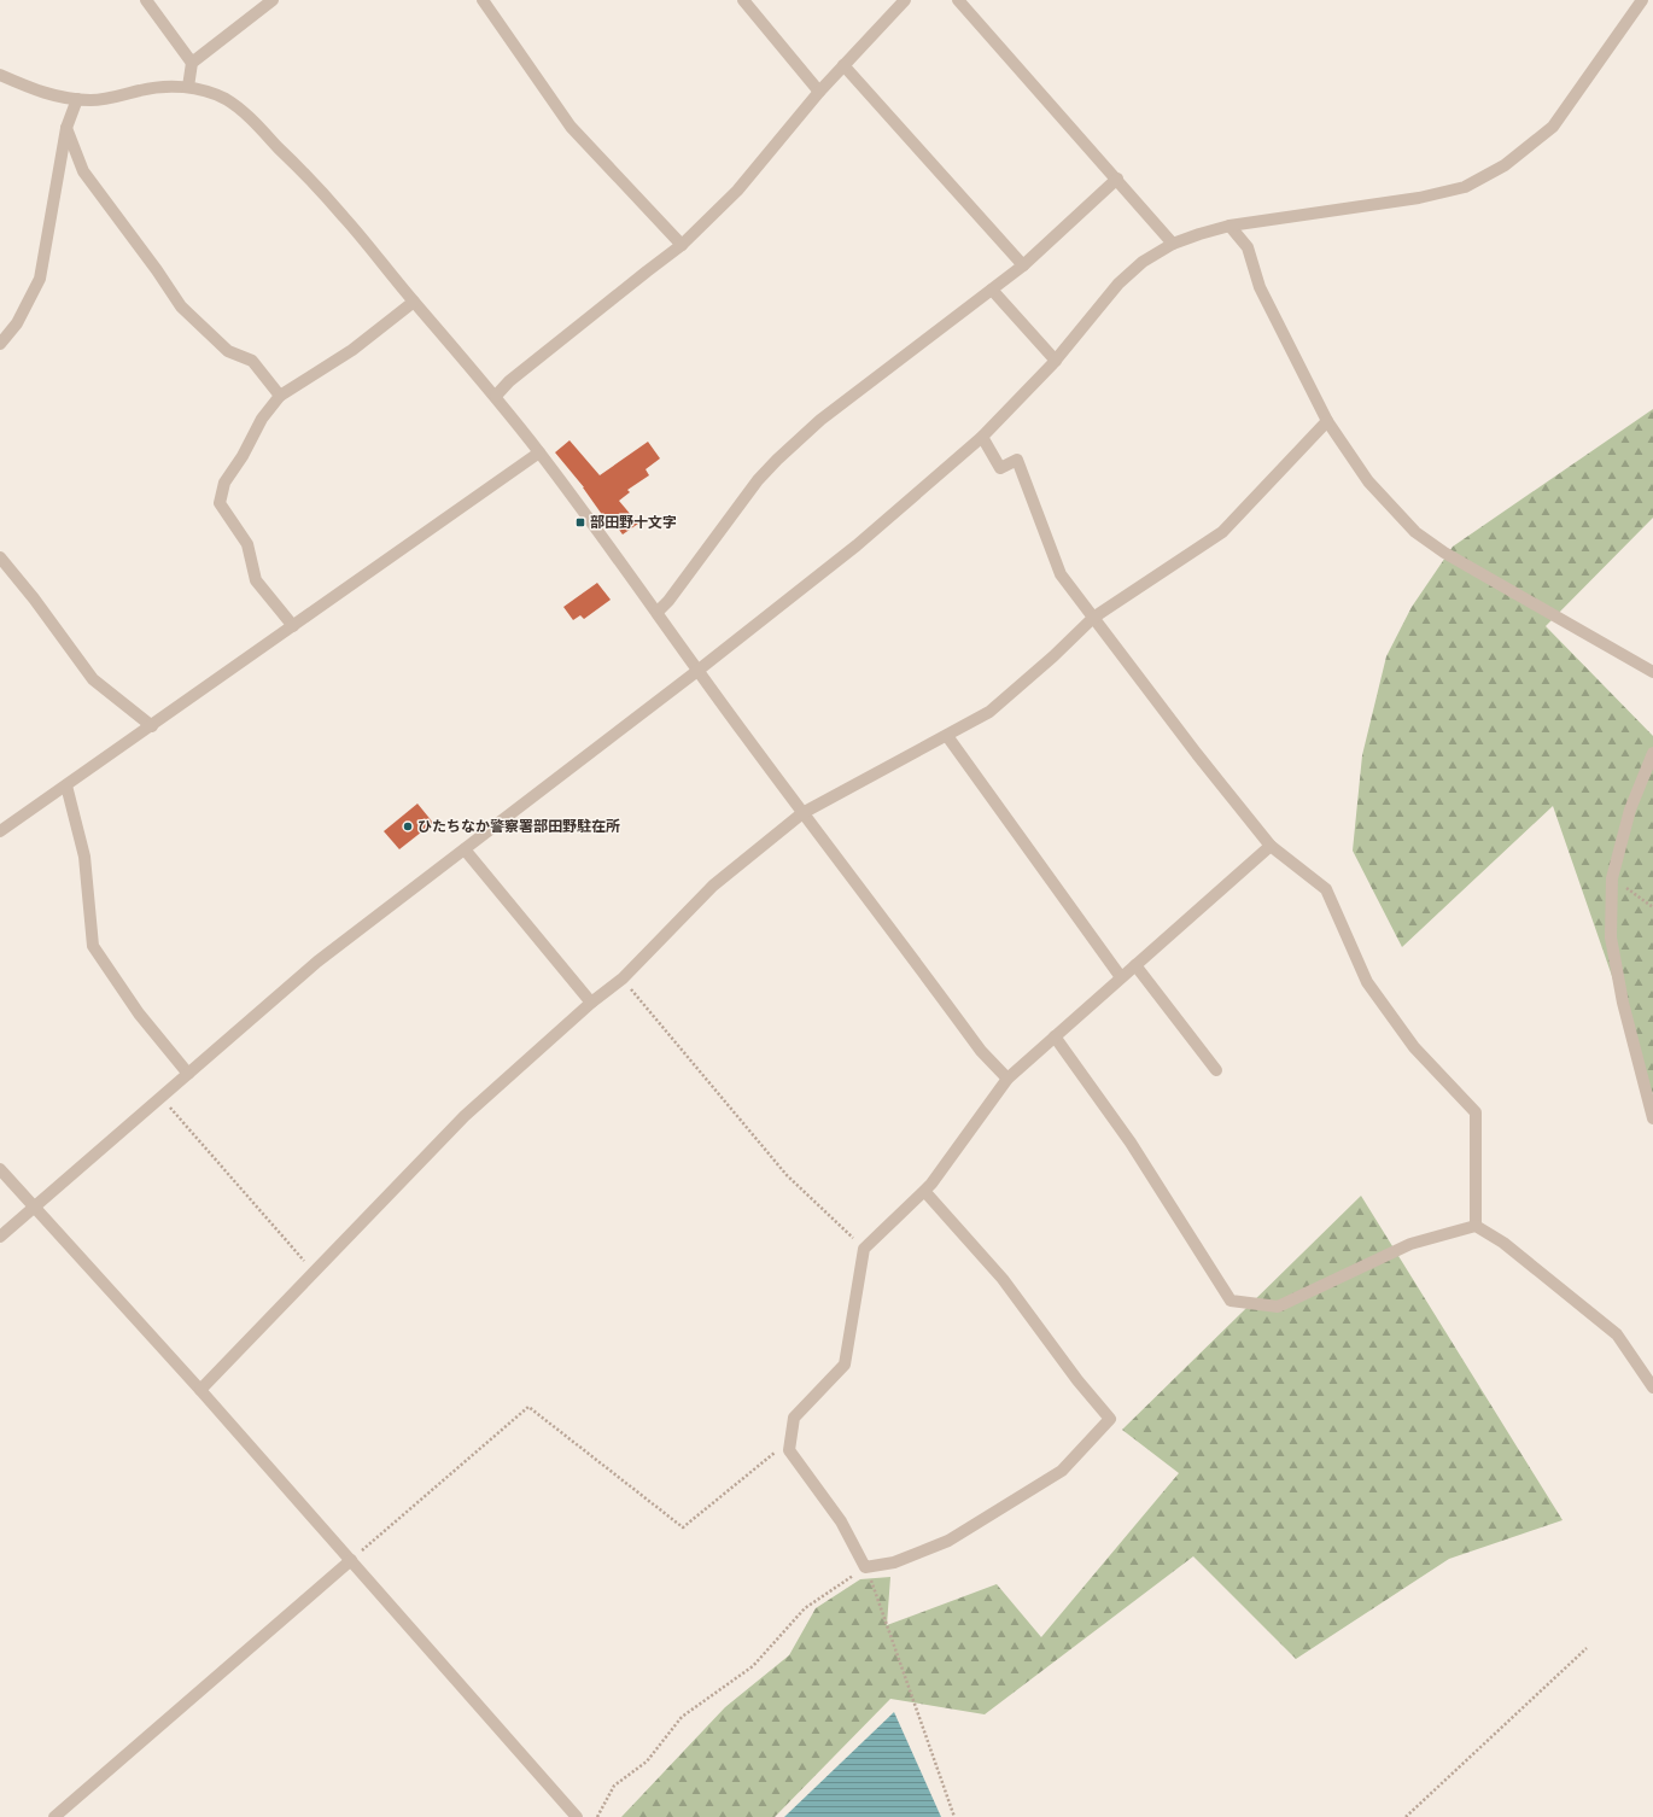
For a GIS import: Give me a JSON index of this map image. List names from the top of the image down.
{
  "places": {
    "transit": ["部田野十文字"],
    "other": ["ひたちなか警察署部田野駐在所"]
  }
}
